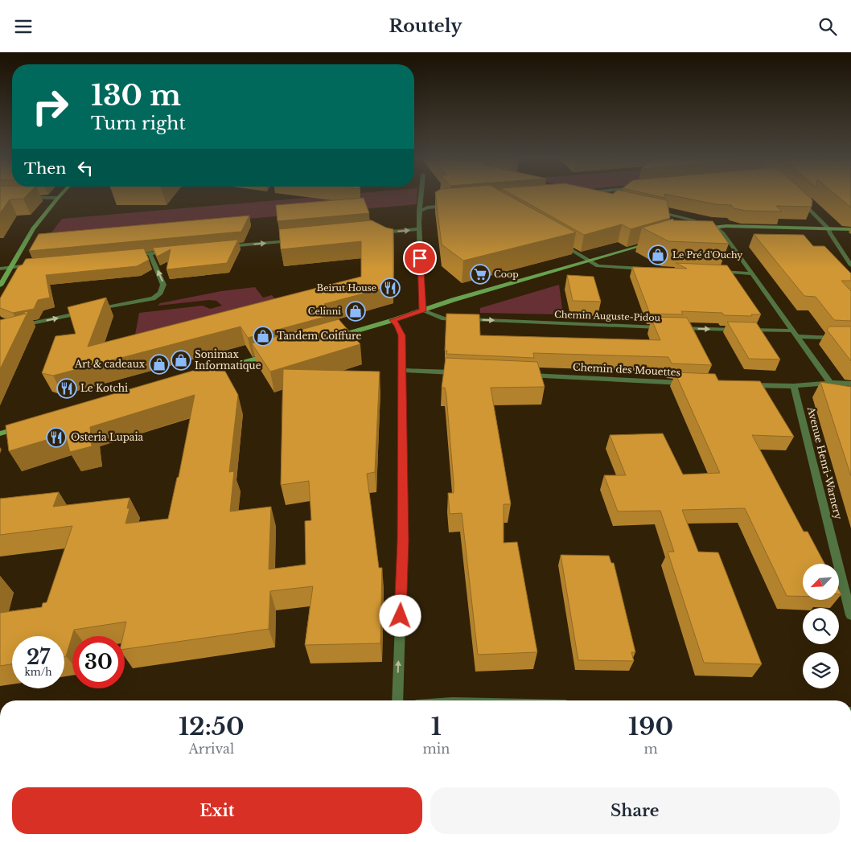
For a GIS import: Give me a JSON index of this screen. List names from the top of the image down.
{
  "streets": {
    "street": ["Chemin Auguste-Pidou", "Chemin des Mouettes", "Avenue Henri-Warnery"]
  },
  "places": {
    "shop": [
      "Le Pré d'Ouchy",
      "Celinni",
      "Tandem Coiffure",
      "Sonimax Informatique",
      "Art & cadeaux"
    ],
    "supermarket": ["Coop"],
    "restaurant": ["Beirut House", "Le Kotchi", "Osteria Lupaia"]
  },
  "north": "bottom left",
  "page": {
    "header": "Routely",
    "turn": ["130 m", "Turn right"],
    "then": "Then",
    "speed": "27 km/h",
    "limit": "30",
    "eta": [
      "12:50",
      "Arrival",
      "1",
      "min",
      "190",
      "m"
    ],
    "buttons": ["Exit", "Share"]
  }
}
